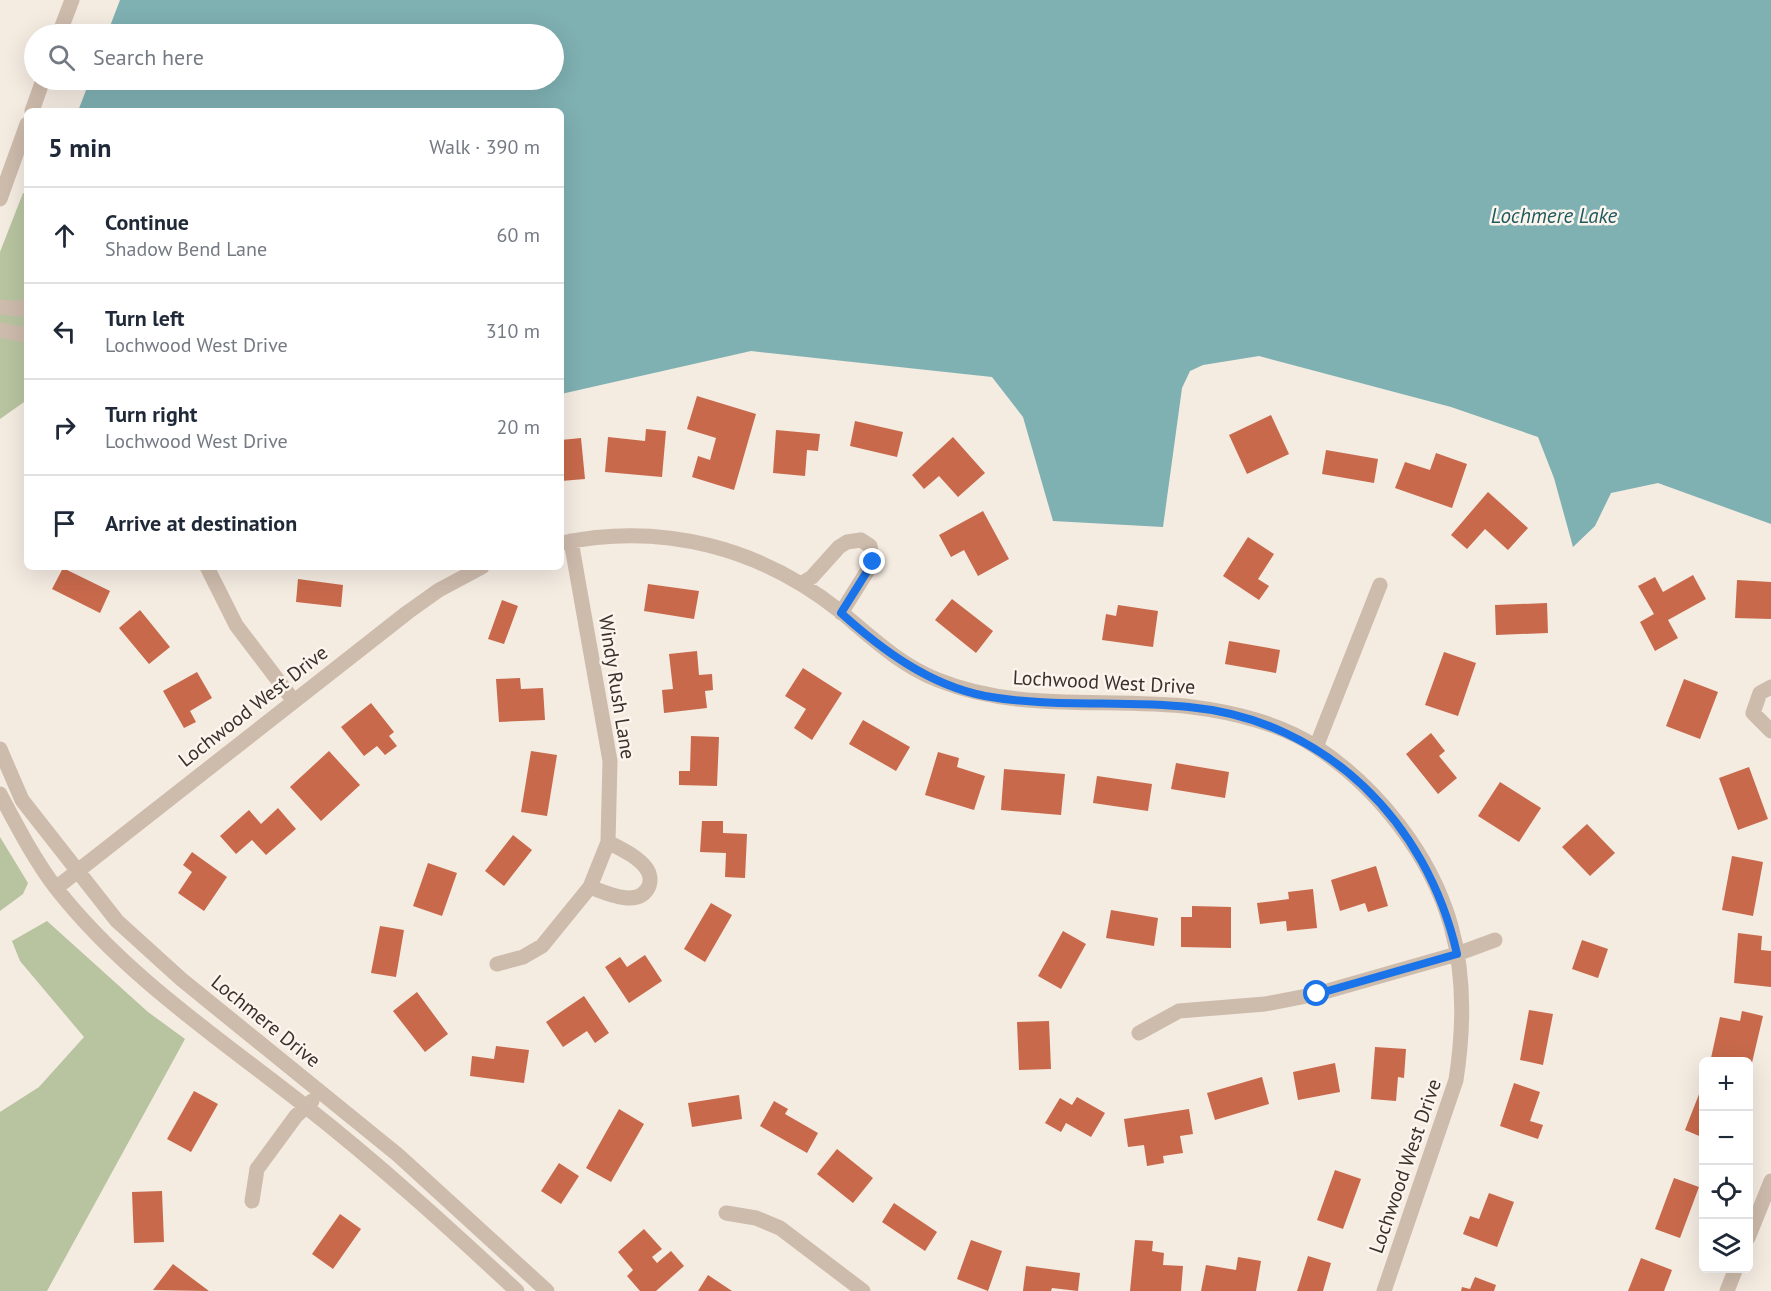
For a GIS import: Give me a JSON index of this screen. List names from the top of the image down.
{
  "streets": {
    "street": ["Lochwood West Drive", "Windy Rush Lane", "Lochmere Drive"]
  },
  "crossings": [
    ["Lochwood West Drive", "Windy Rush Lane"],
    ["Lochwood West Drive", "Lochmere Drive"]
  ],
  "water": ["Lochmere Lake"],
  "page": {
    "search": "Search here",
    "heading": ["5 min", "Walk · 390 m"],
    "list": [
      ["Continue", "Shadow Bend Lane", "60 m"],
      ["Turn left", "Lochwood West Drive", "310 m"],
      ["Turn right", "Lochwood West Drive", "20 m"],
      "Arrive at destination"
    ],
    "map_buttons": ["+", "−"]
  }
}
